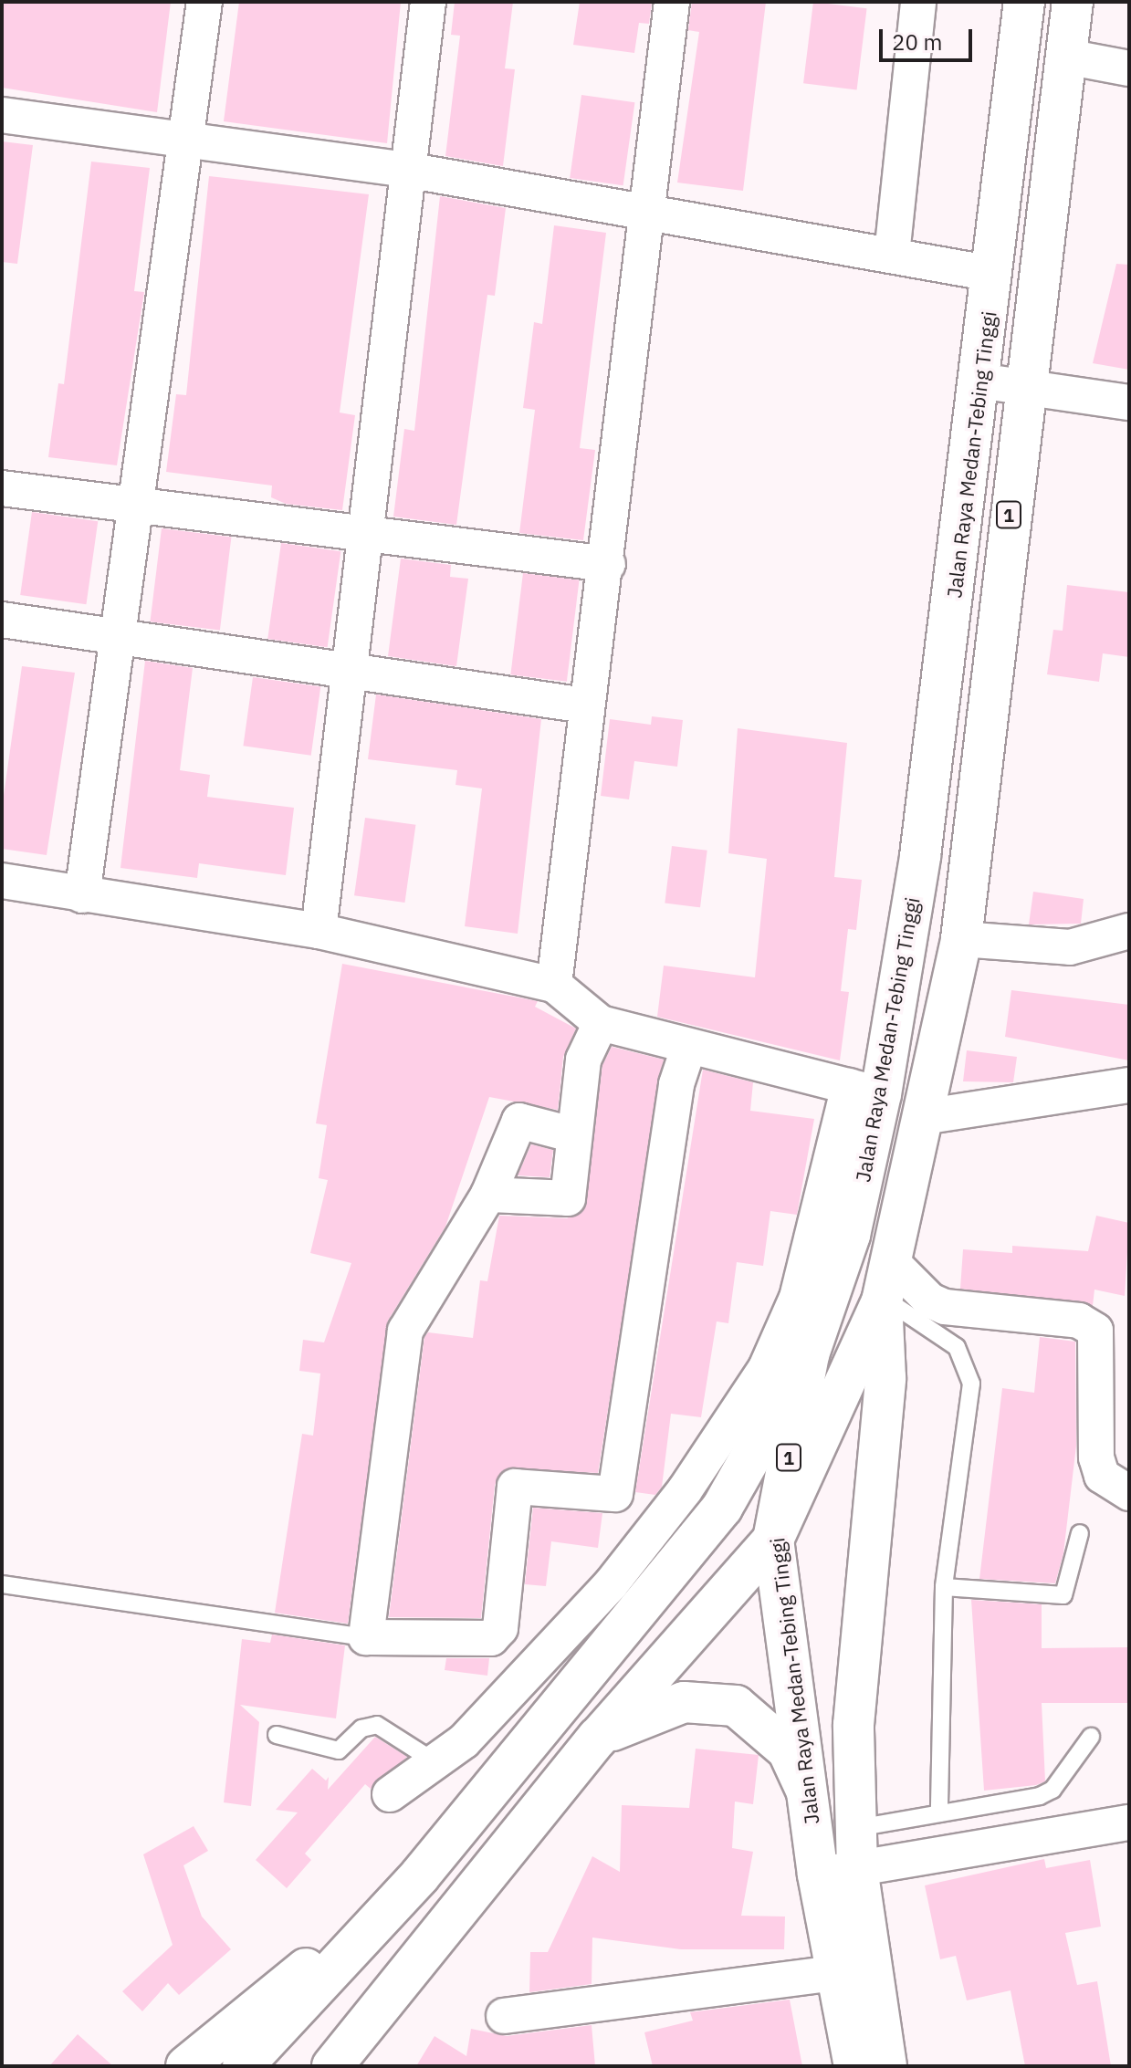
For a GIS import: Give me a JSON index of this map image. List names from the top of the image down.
{
  "streets": {
    "highway": ["Jalan Raya Medan-Tebing Tinggi", "1"]
  },
  "scale_bar": "20 m"
}
